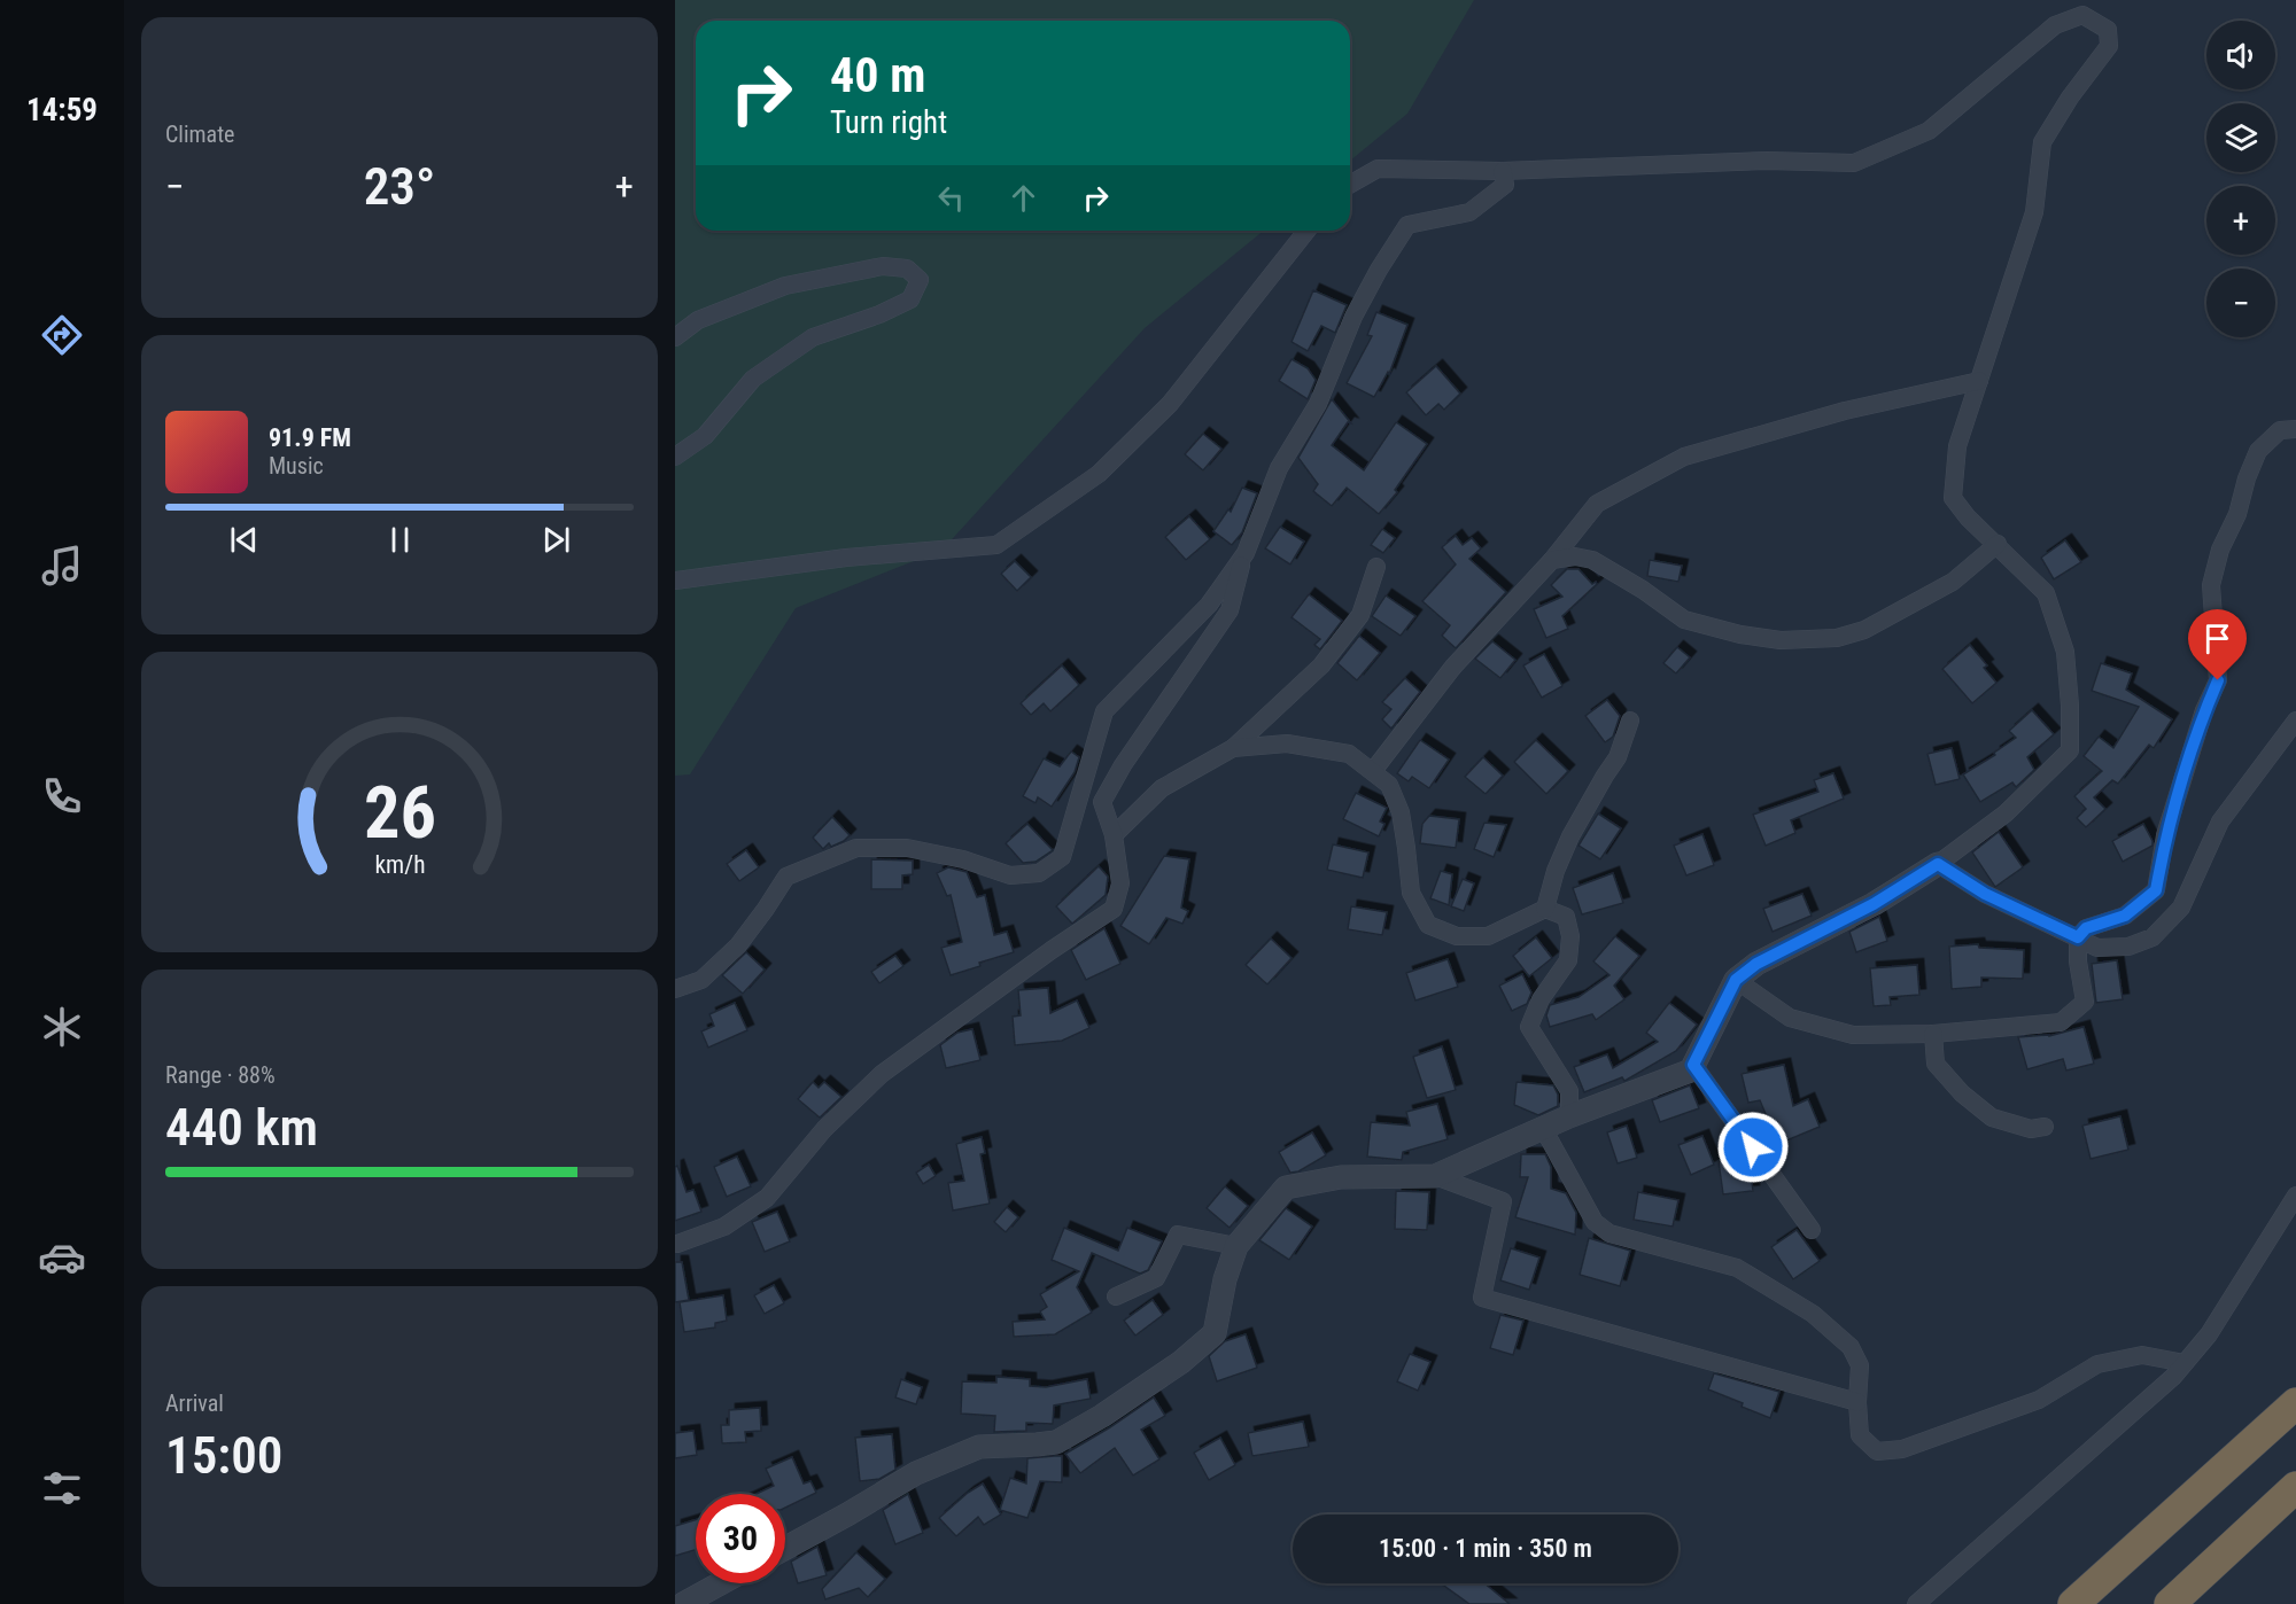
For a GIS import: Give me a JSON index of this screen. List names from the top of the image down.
{
  "page": {
    "tabs": "14:59",
    "tile": [
      "Climate",
      ["Range · 88%", "440 km"],
      ["Arrival", "15:00"]
    ],
    "map_buttons": ["+", "−"],
    "turn": ["40 m", "Turn right"],
    "heat": ["−", "23°", "+"],
    "song": ["91.9 FM", "Music"],
    "limit": "30",
    "trip": "15:00 · 1 min · 350 m",
    "gauge": ["26", "km/h"]
  }
}
